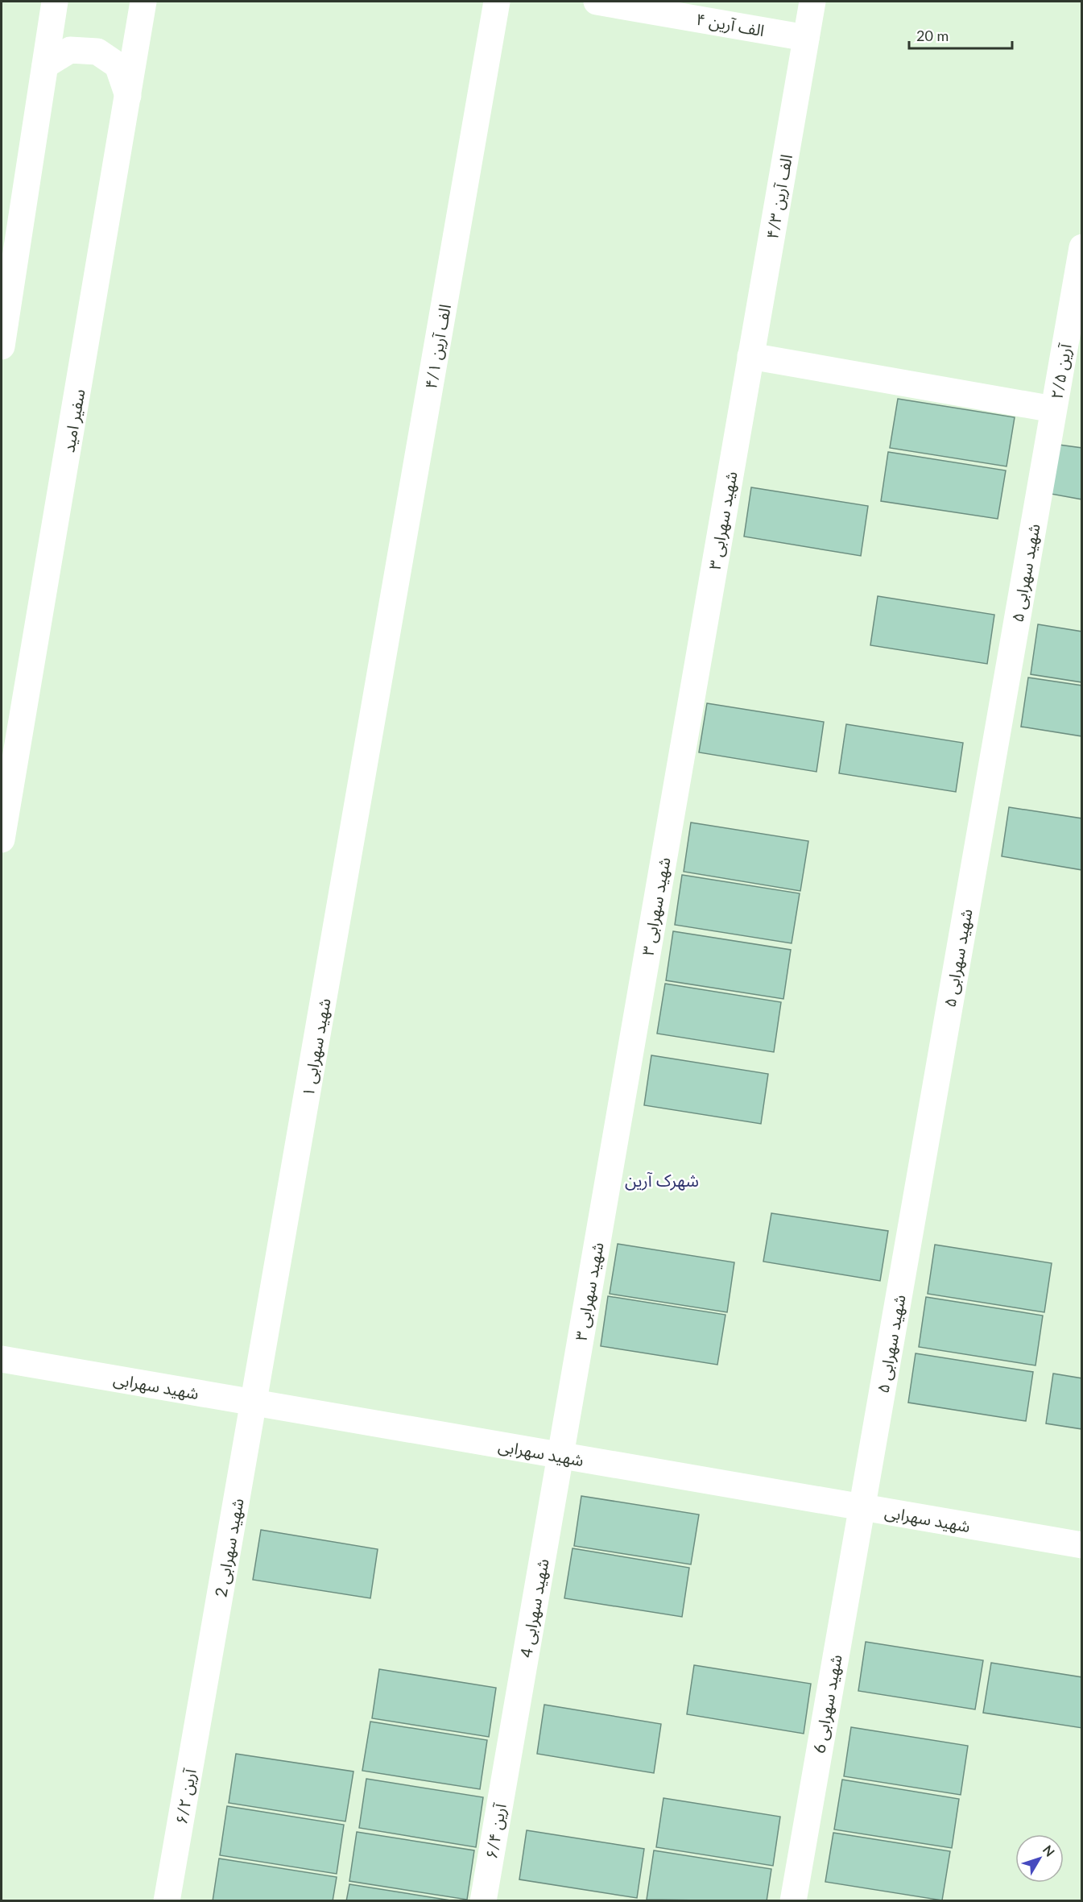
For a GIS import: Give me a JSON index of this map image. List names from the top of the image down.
{
  "streets": {
    "street": [
      "۴ الف آرین",
      "۴/۳ الف آرین",
      "۴/۱ الف آرین",
      "۲/۵ آرین",
      "سفیر امید",
      "شهید سهرابی ۳",
      "شهید سهرابی ۵",
      "شهید سهرابی ۱",
      "شهید سهرابی",
      "شهید سهرابی 2",
      "شهید سهرابی 4",
      "شهید سهرابی 6",
      "۶/۲ آرین",
      "۶/۴ آرین"
    ]
  },
  "crossings": [
    ["۴ الف آرین", "۴/۳ الف آرین"],
    ["۴/۳ الف آرین", "شهید سهرابی ۳"],
    ["۴/۱ الف آرین", "شهید سهرابی ۱"],
    ["۲/۵ آرین", "شهید سهرابی ۵"],
    ["شهید سهرابی ۳", "شهید سهرابی"],
    ["شهید سهرابی ۳", "شهید سهرابی 4"],
    ["شهید سهرابی ۵", "شهید سهرابی"],
    ["شهید سهرابی ۵", "شهید سهرابی 6"],
    ["شهید سهرابی ۱", "شهید سهرابی"],
    ["شهید سهرابی ۱", "شهید سهرابی 2"],
    ["شهید سهرابی", "شهید سهرابی 2"],
    ["شهید سهرابی", "شهید سهرابی 4"],
    ["شهید سهرابی", "شهید سهرابی 6"],
    ["شهید سهرابی 2", "۶/۲ آرین"],
    ["شهید سهرابی 4", "۶/۴ آرین"]
  ],
  "districts": ["شهرک آرین"],
  "scale_bar": "20 m",
  "north": "top right"
}
